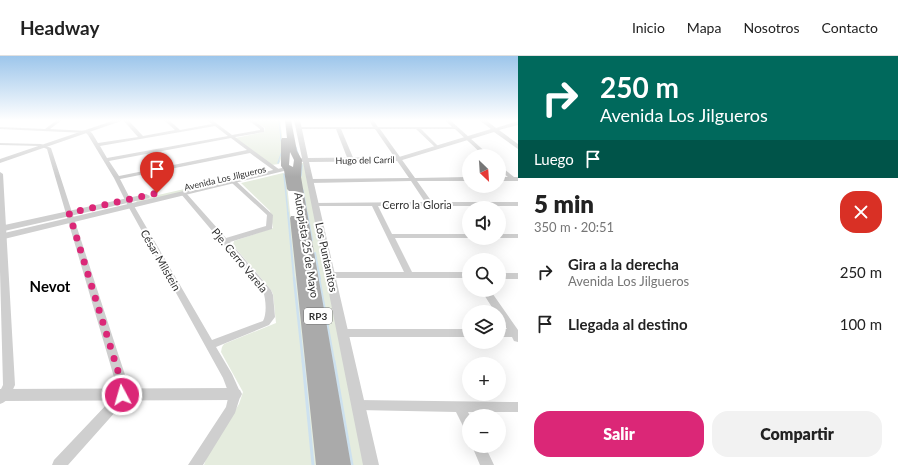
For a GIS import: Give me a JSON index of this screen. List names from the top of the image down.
{
  "streets": {
    "main road": ["Autopista 25 de Mayo", "RP3"],
    "street": [
      "Hugo del Carril",
      "Avenida Los Jilgueros",
      "Cerro la Gloria",
      "Los Puntanitos",
      "César Milstein",
      "Pje. Cerro Varela"
    ]
  },
  "crossings": [
    ["Hugo del Carril", "Avenida Los Jilgueros"],
    ["Hugo del Carril", "Autopista 25 de Mayo"],
    ["Hugo del Carril", "Los Puntanitos"],
    ["Avenida Los Jilgueros", "Autopista 25 de Mayo"],
    ["Avenida Los Jilgueros", "Los Puntanitos"],
    ["Avenida Los Jilgueros", "César Milstein"],
    ["Avenida Los Jilgueros", "Pje. Cerro Varela"],
    ["Cerro la Gloria", "Los Puntanitos"],
    ["Autopista 25 de Mayo", "Los Puntanitos"],
    ["César Milstein", "Pje. Cerro Varela"]
  ],
  "districts": ["Nevot"],
  "north": "bottom right",
  "page": {
    "header": "Headway",
    "nav": [
      "Inicio",
      "Mapa",
      "Nosotros",
      "Contacto"
    ],
    "turn": ["250 m", "Avenida Los Jilgueros"],
    "then": "Luego",
    "map_buttons": ["+", "−"],
    "heading": ["5 min", "350 m · 20:51"],
    "list": [
      {
        "name": "Gira a la derecha",
        "note": "Avenida Los Jilgueros",
        "value": "250 m"
      },
      {
        "name": "Llegada al destino",
        "value": "100 m"
      }
    ],
    "buttons": ["Salir", "Compartir"]
  }
}
